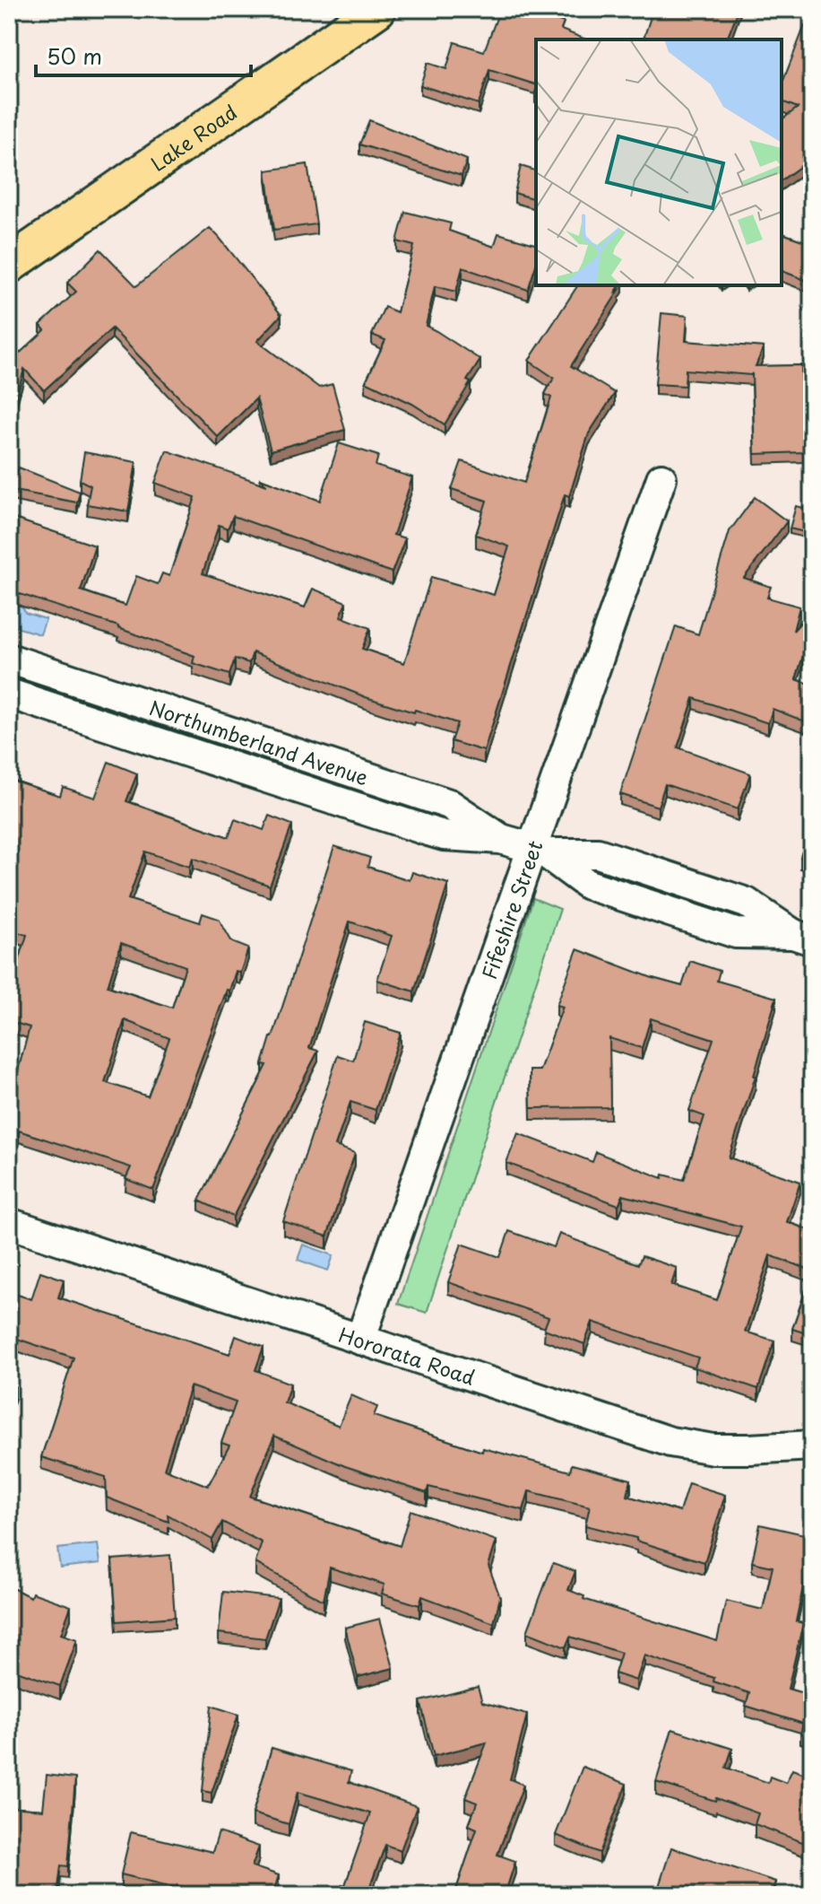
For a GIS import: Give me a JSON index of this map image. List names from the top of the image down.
{
  "streets": {
    "main road": ["Lake Road"],
    "street": ["Northumberland Avenue", "Fifeshire Street", "Hororata Road"]
  },
  "crossings": [
    ["Northumberland Avenue", "Fifeshire Street"],
    ["Fifeshire Street", "Hororata Road"]
  ],
  "scale_bar": "50 m"
}
